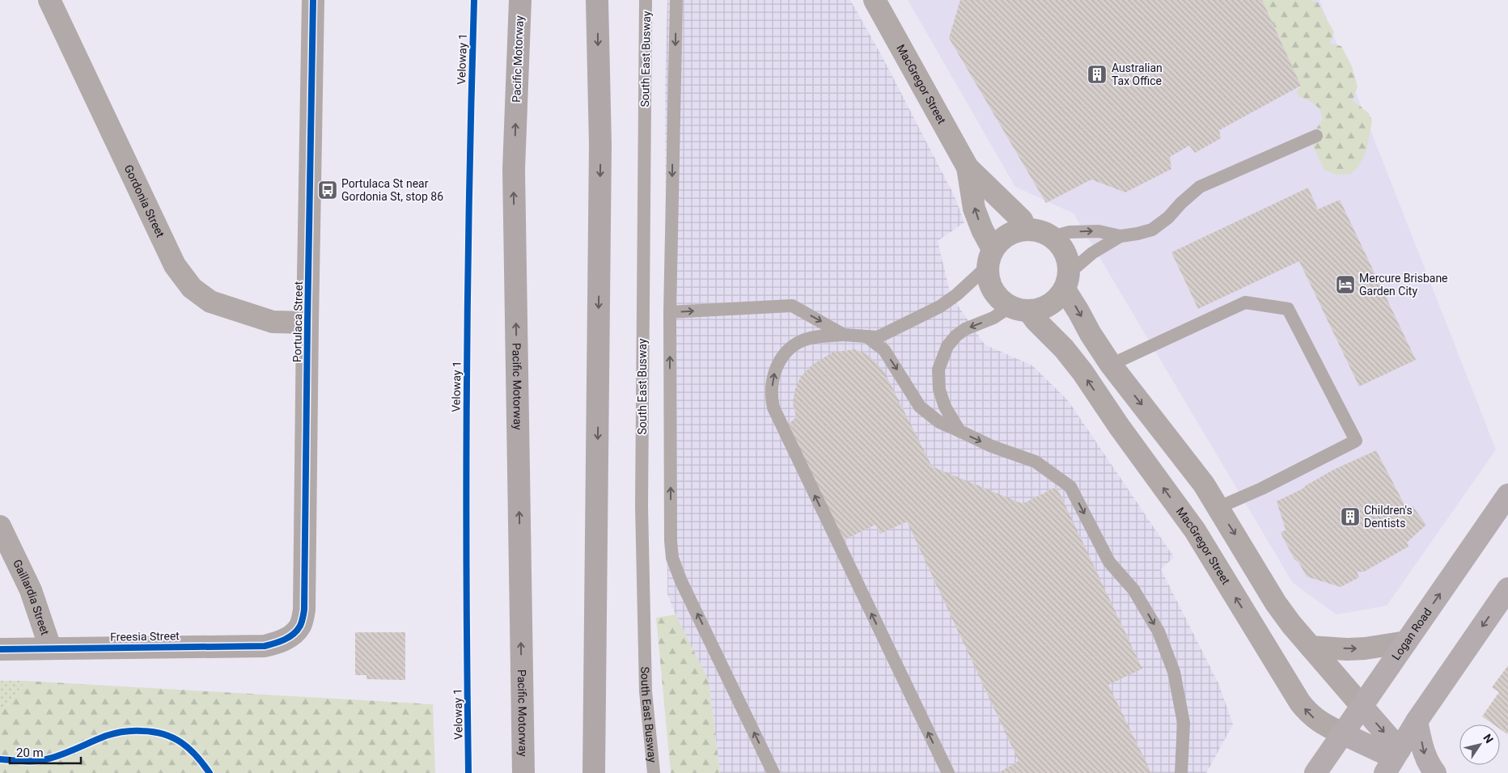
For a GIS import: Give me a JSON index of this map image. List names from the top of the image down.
{
  "streets": {
    "highway": ["Pacific Motorway"],
    "main road": ["MacGregor Street", "Logan Road"],
    "street": [
      "Gordonia Street",
      "Portulaca Street",
      "Gaillardia Street",
      "Freesia Street"
    ],
    "lane": ["South East Busway"],
    "cycle path": ["Veloway 1"]
  },
  "crossings": [
    ["MacGregor Street", "Logan Road"],
    ["Gordonia Street", "Portulaca Street"],
    ["Portulaca Street", "Freesia Street"],
    ["Gaillardia Street", "Freesia Street"]
  ],
  "places": {
    "building": ["Australian Tax Office", "Children's Dentists"],
    "bus stop": ["Portulaca St near Gordonia St, stop 86"],
    "hotel": ["Mercure Brisbane Garden City"]
  },
  "scale_bar": "20 m",
  "north": "top right"
}
